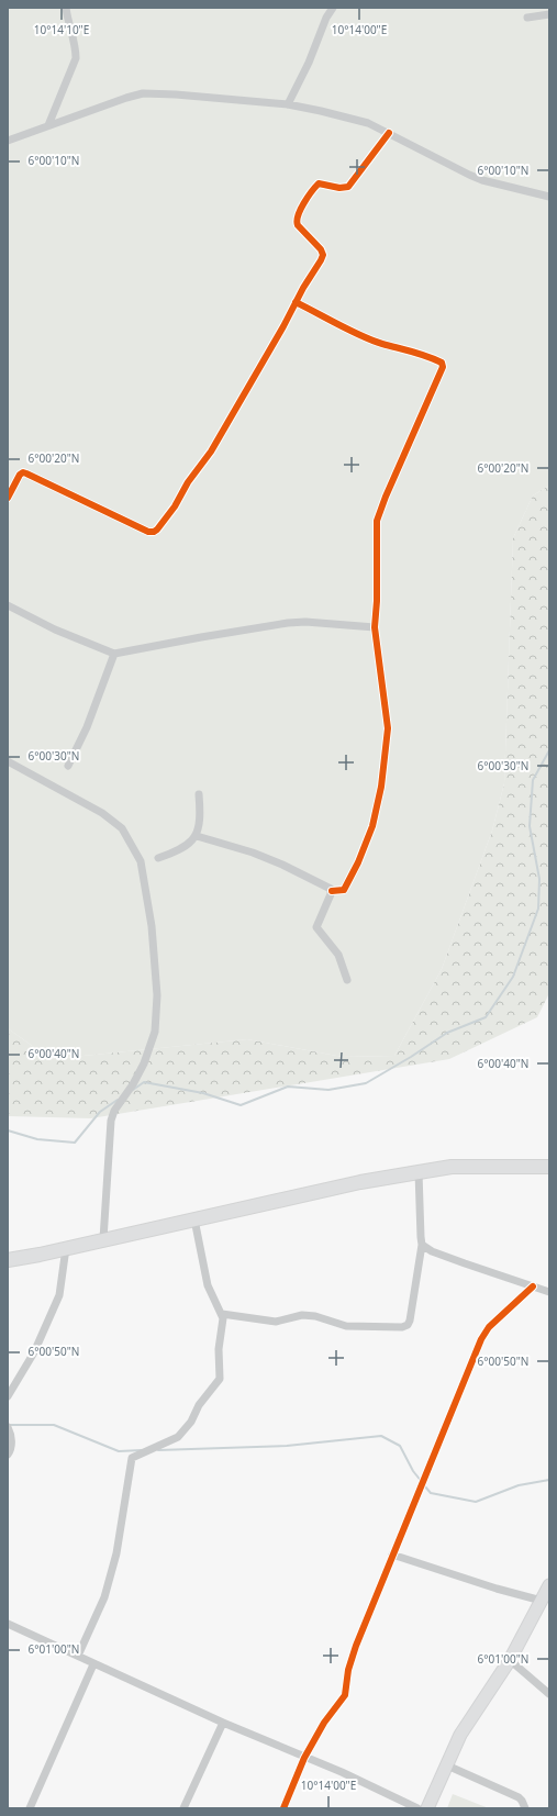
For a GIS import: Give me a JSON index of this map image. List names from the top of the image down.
{
  "coordinates": [
    "10°14'10\"E",
    "10°14'00\"E",
    "6°00'10\"N",
    "6°00'20\"N",
    "6°00'30\"N",
    "6°00'40\"N",
    "6°00'50\"N",
    "6°01'00\"N"
  ]
}
